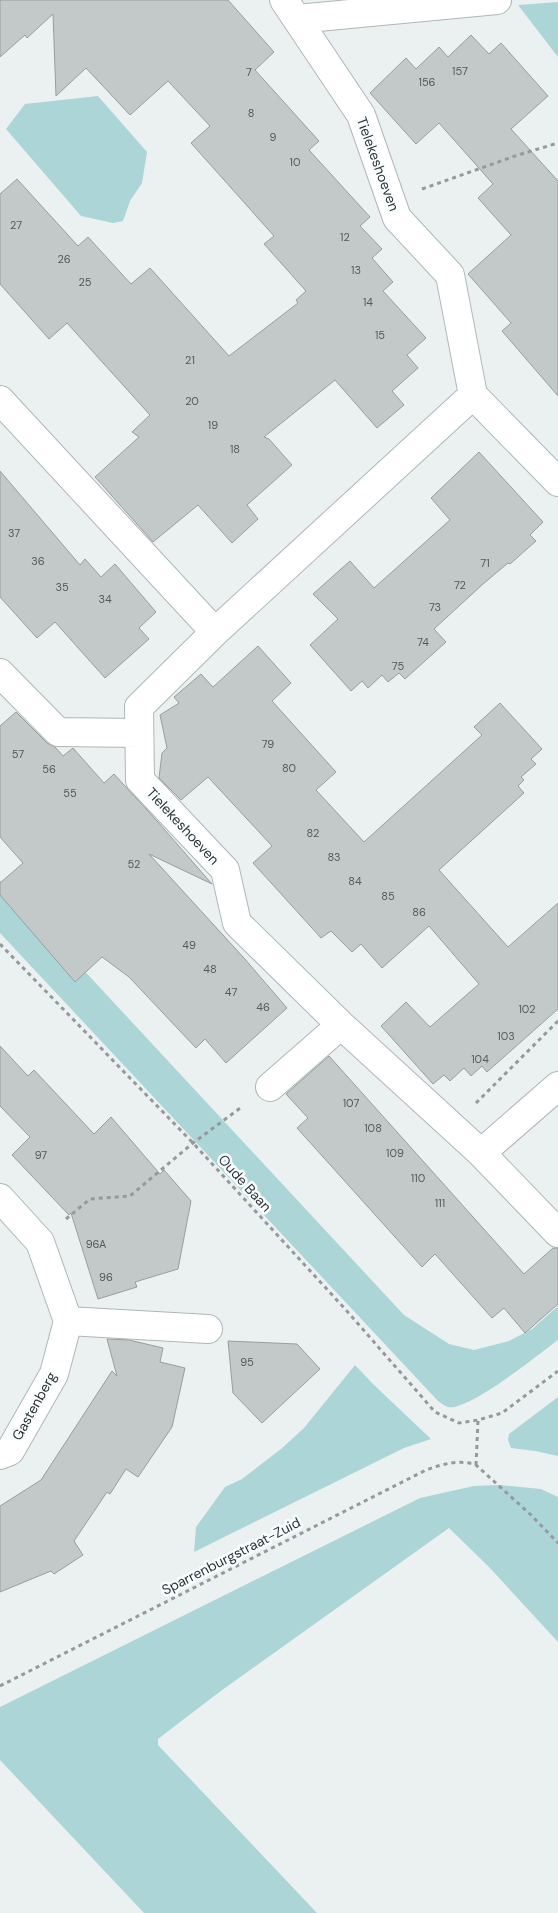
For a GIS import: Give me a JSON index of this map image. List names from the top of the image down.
{
  "streets": {
    "street": ["Tielekeshoeven", "Gastenberg"],
    "path": ["Oude Baan", "Sparrenburgstraat-Zuid"]
  },
  "house_numbers": [
    "157",
    "7",
    "156",
    "8",
    "9",
    "10",
    "27",
    "12",
    "26",
    "13",
    "25",
    "14",
    "15",
    "21",
    "20",
    "19",
    "18",
    "37",
    "36",
    "71",
    "72",
    "35",
    "34",
    "73",
    "74",
    "75",
    "79",
    "57",
    "80",
    "56",
    "55",
    "82",
    "83",
    "52",
    "84",
    "85",
    "86",
    "49",
    "48",
    "47",
    "46",
    "102",
    "103",
    "104",
    "107",
    "108",
    "109",
    "97",
    "110",
    "111",
    "96A",
    "96",
    "95"
  ]
}
